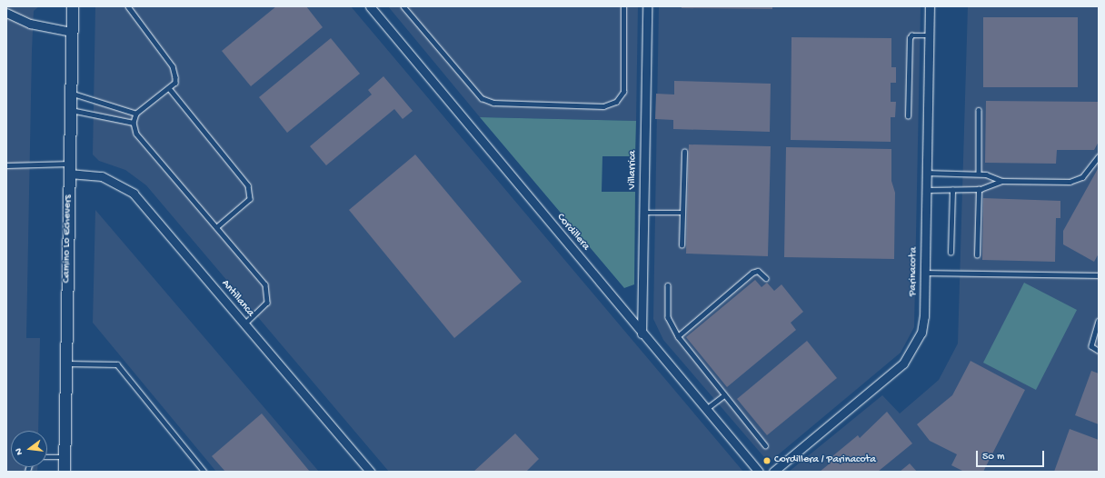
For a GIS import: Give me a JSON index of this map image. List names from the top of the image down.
{
  "streets": {
    "main road": ["Camino Lo Echevers"],
    "street": [
      "Villarrica",
      "Cordillera",
      "Parinacota",
      "Antillanca"
    ]
  },
  "crossings": [
    ["Villarrica", "Cordillera"],
    ["Camino Lo Echevers", "Antillanca"]
  ],
  "places": ["Cordillera / Parinacota"],
  "scale_bar": "50 m",
  "north": "left"
}
